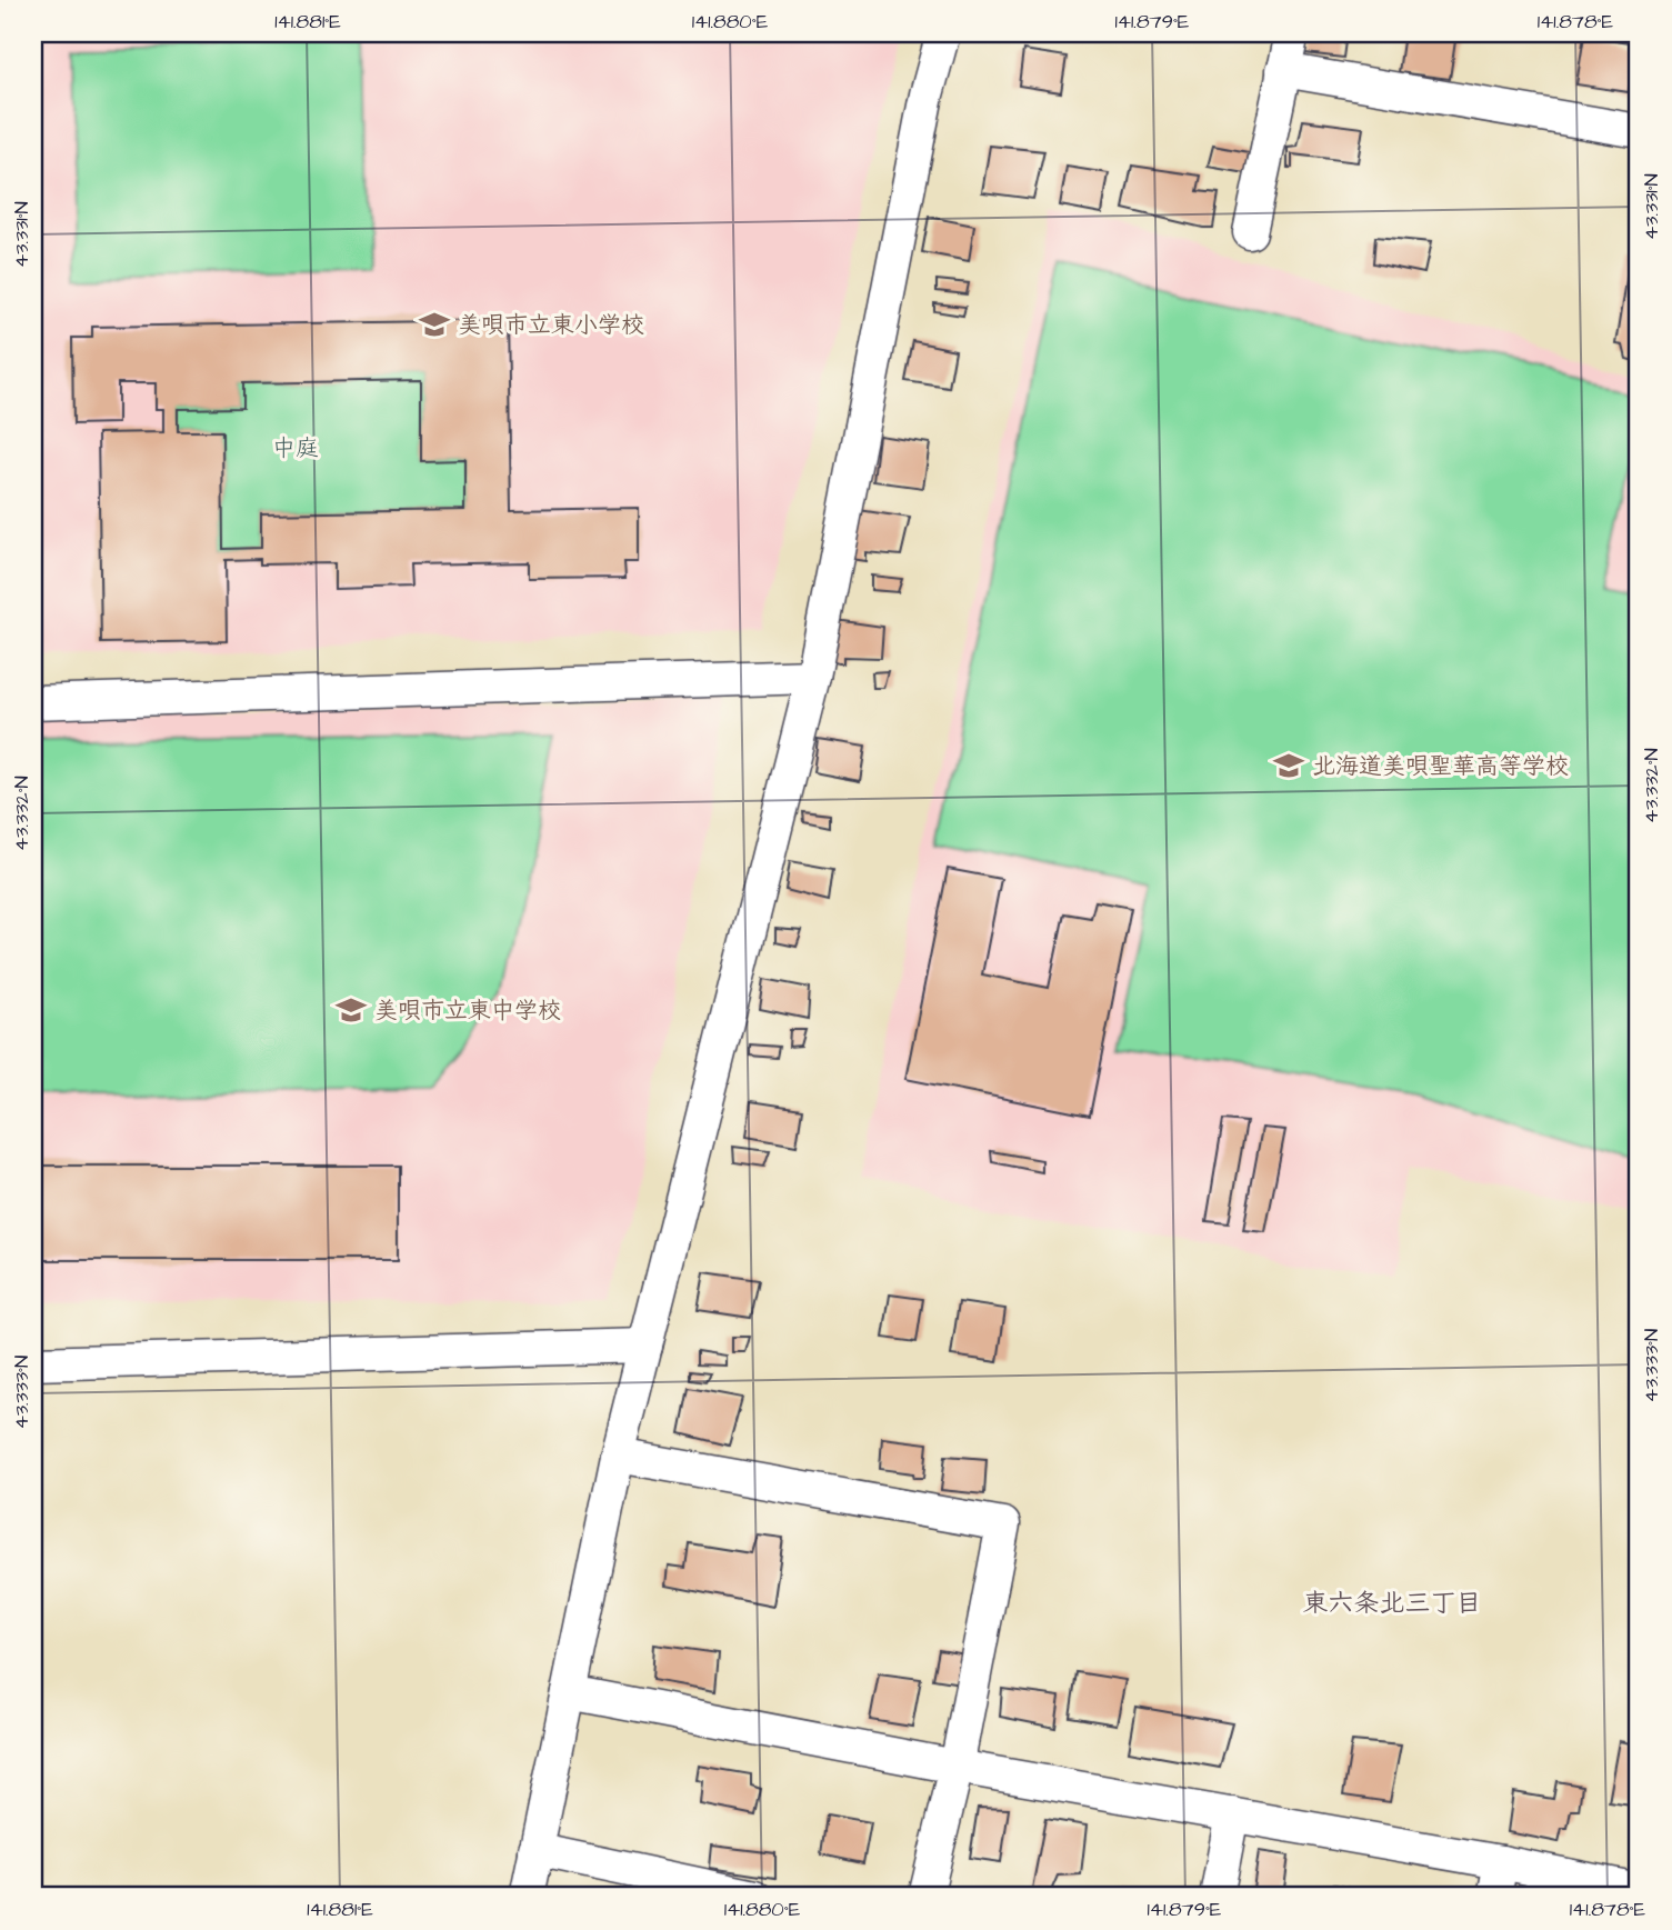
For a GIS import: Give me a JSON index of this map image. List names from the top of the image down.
{
  "districts": ["東六条北三丁目"],
  "parks": ["中庭"],
  "places": {
    "school or university": ["美唄市立東小学校", "北海道美唄聖華高等学校", "美唄市立東中学校"]
  },
  "coordinates": [
    "141.881°E",
    "141.880°E",
    "141.879°E",
    "141.878°E",
    "43.331°N",
    "43.332°N",
    "43.333°N"
  ]
}
